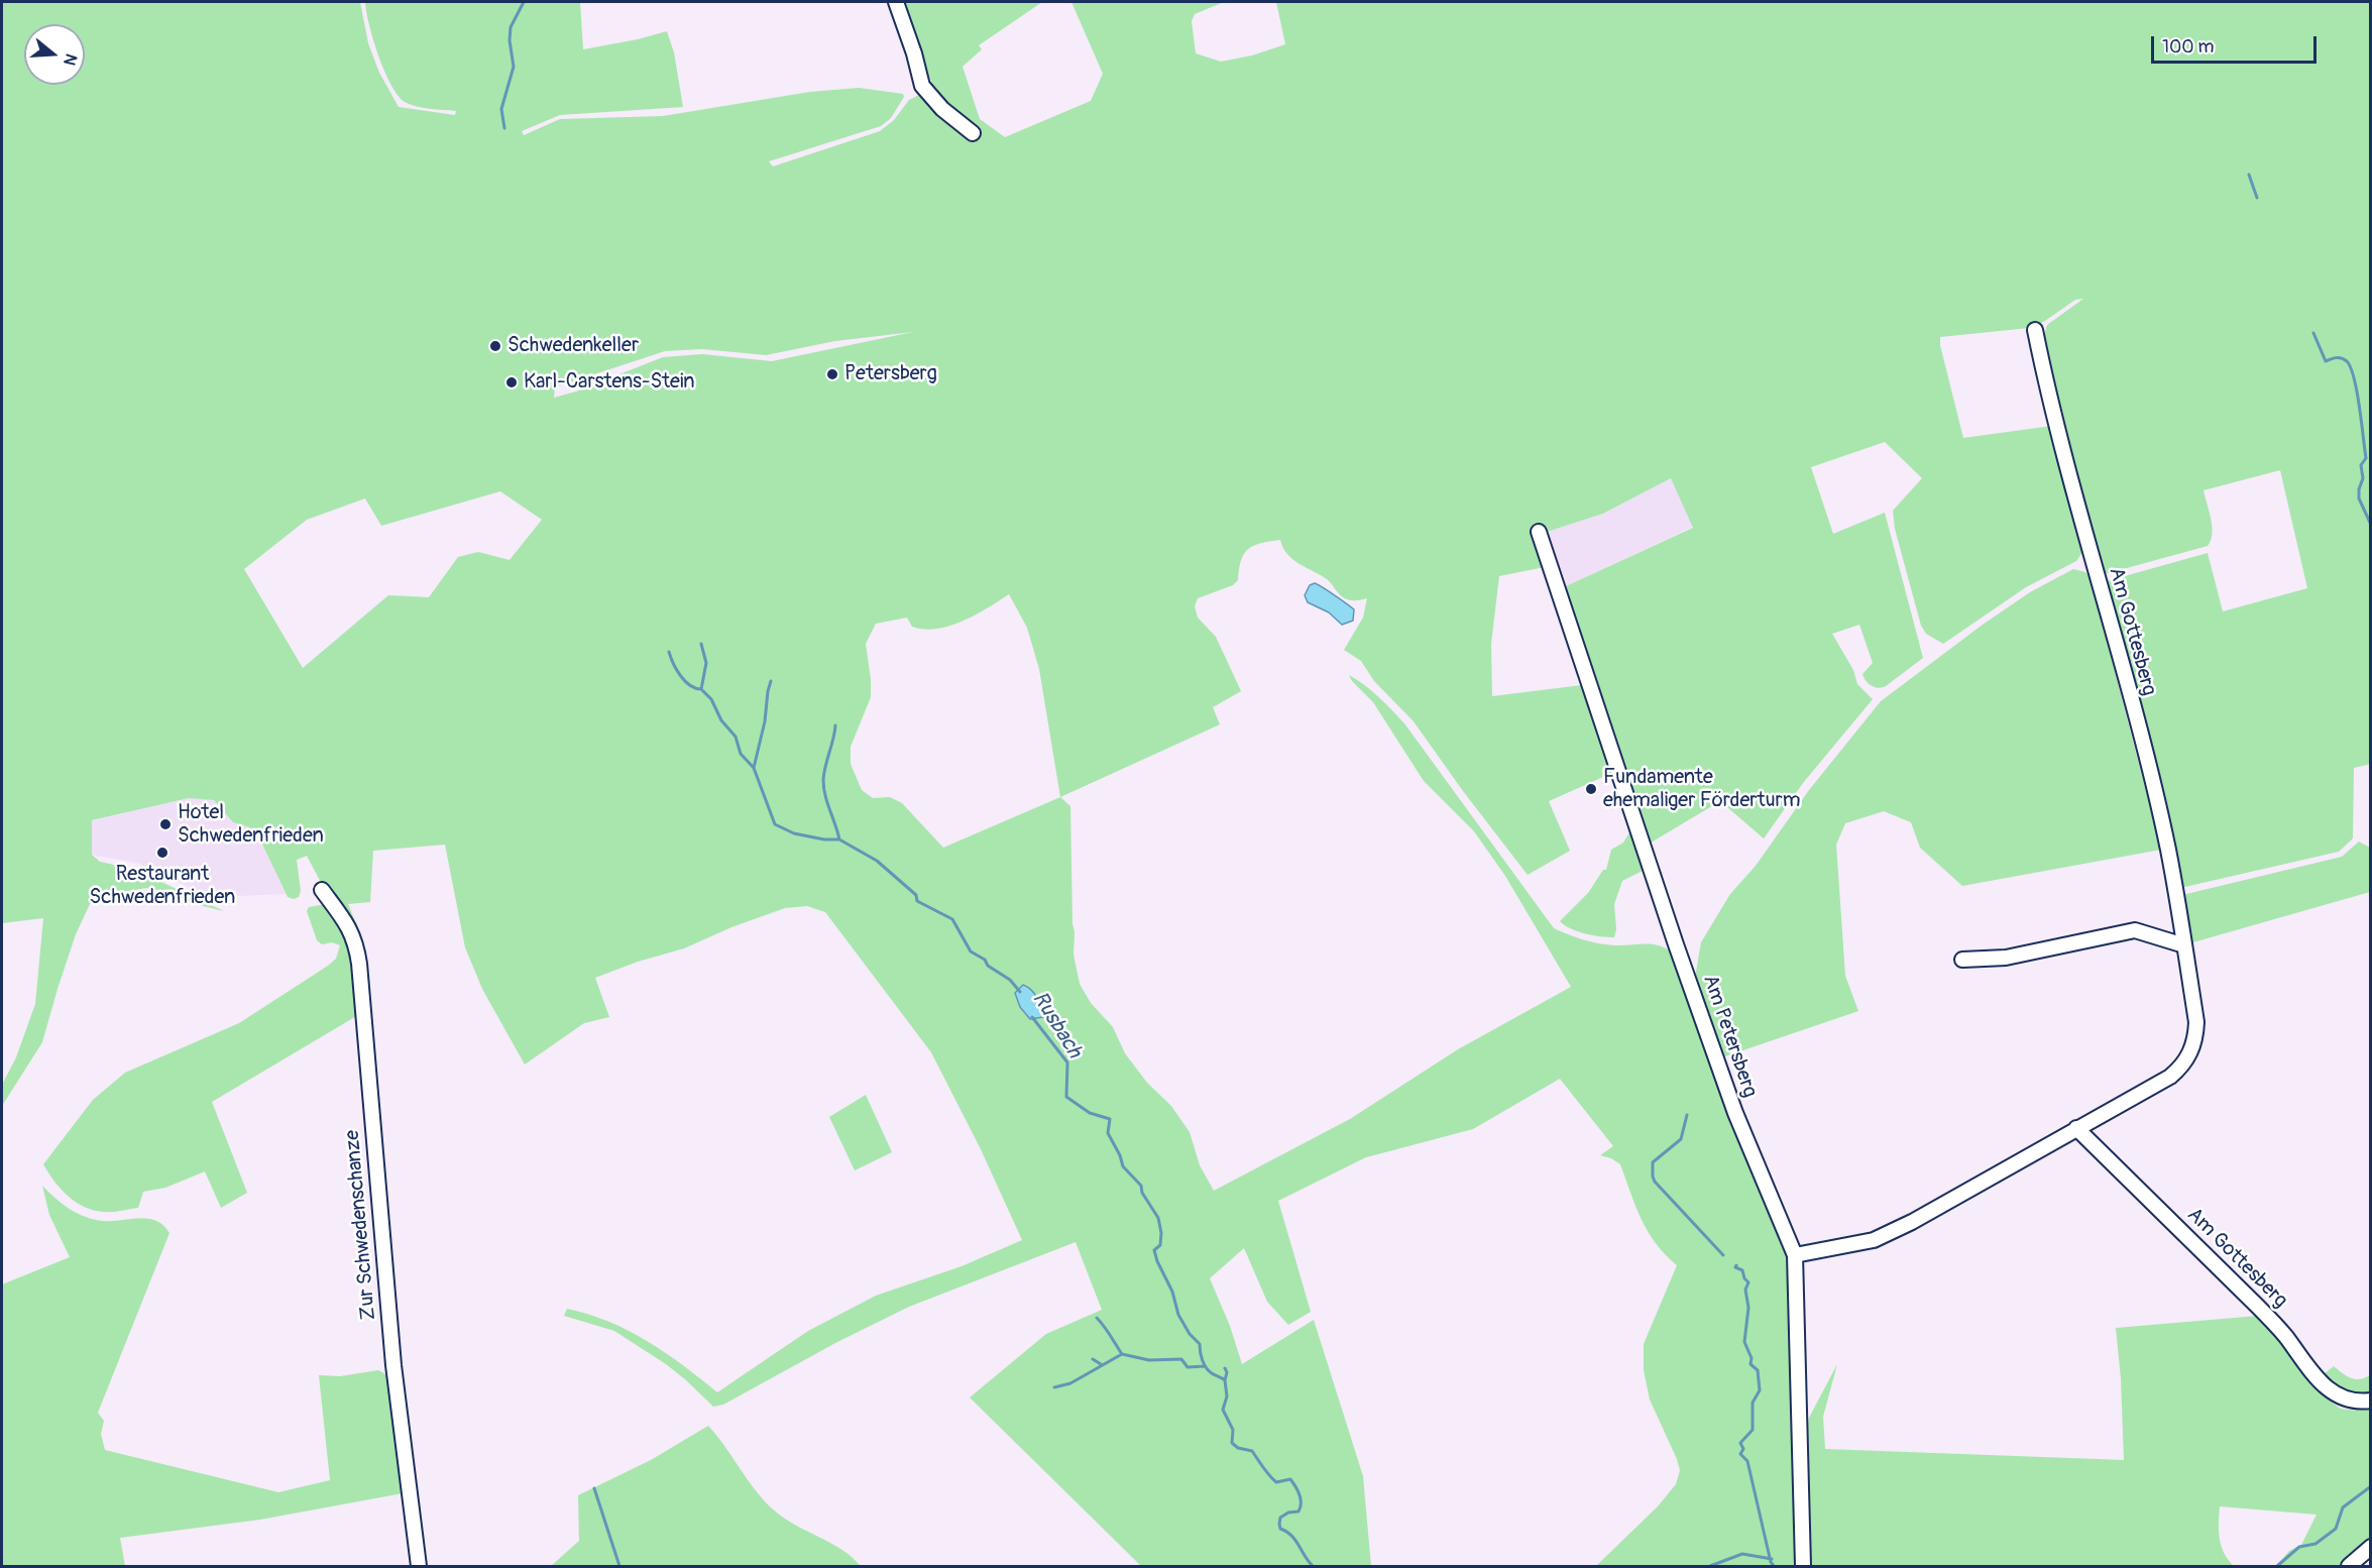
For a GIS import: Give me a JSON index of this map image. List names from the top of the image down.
{
  "streets": {
    "street": ["Am Gottesberg", "Am Petersberg", "Zur Schwedenschanze"]
  },
  "crossings": [
    ["Am Gottesberg", "Am Petersberg"]
  ],
  "water": ["Rusbach"],
  "places": [
    "Schwedenkeller",
    "Petersberg",
    "Karl-Carstens-Stein",
    "Fundamente ehemaliger Förderturm",
    "Hotel Schwedenfrieden",
    "Restaurant Schwedenfrieden"
  ],
  "scale_bar": "100 m",
  "north": "right"
}
